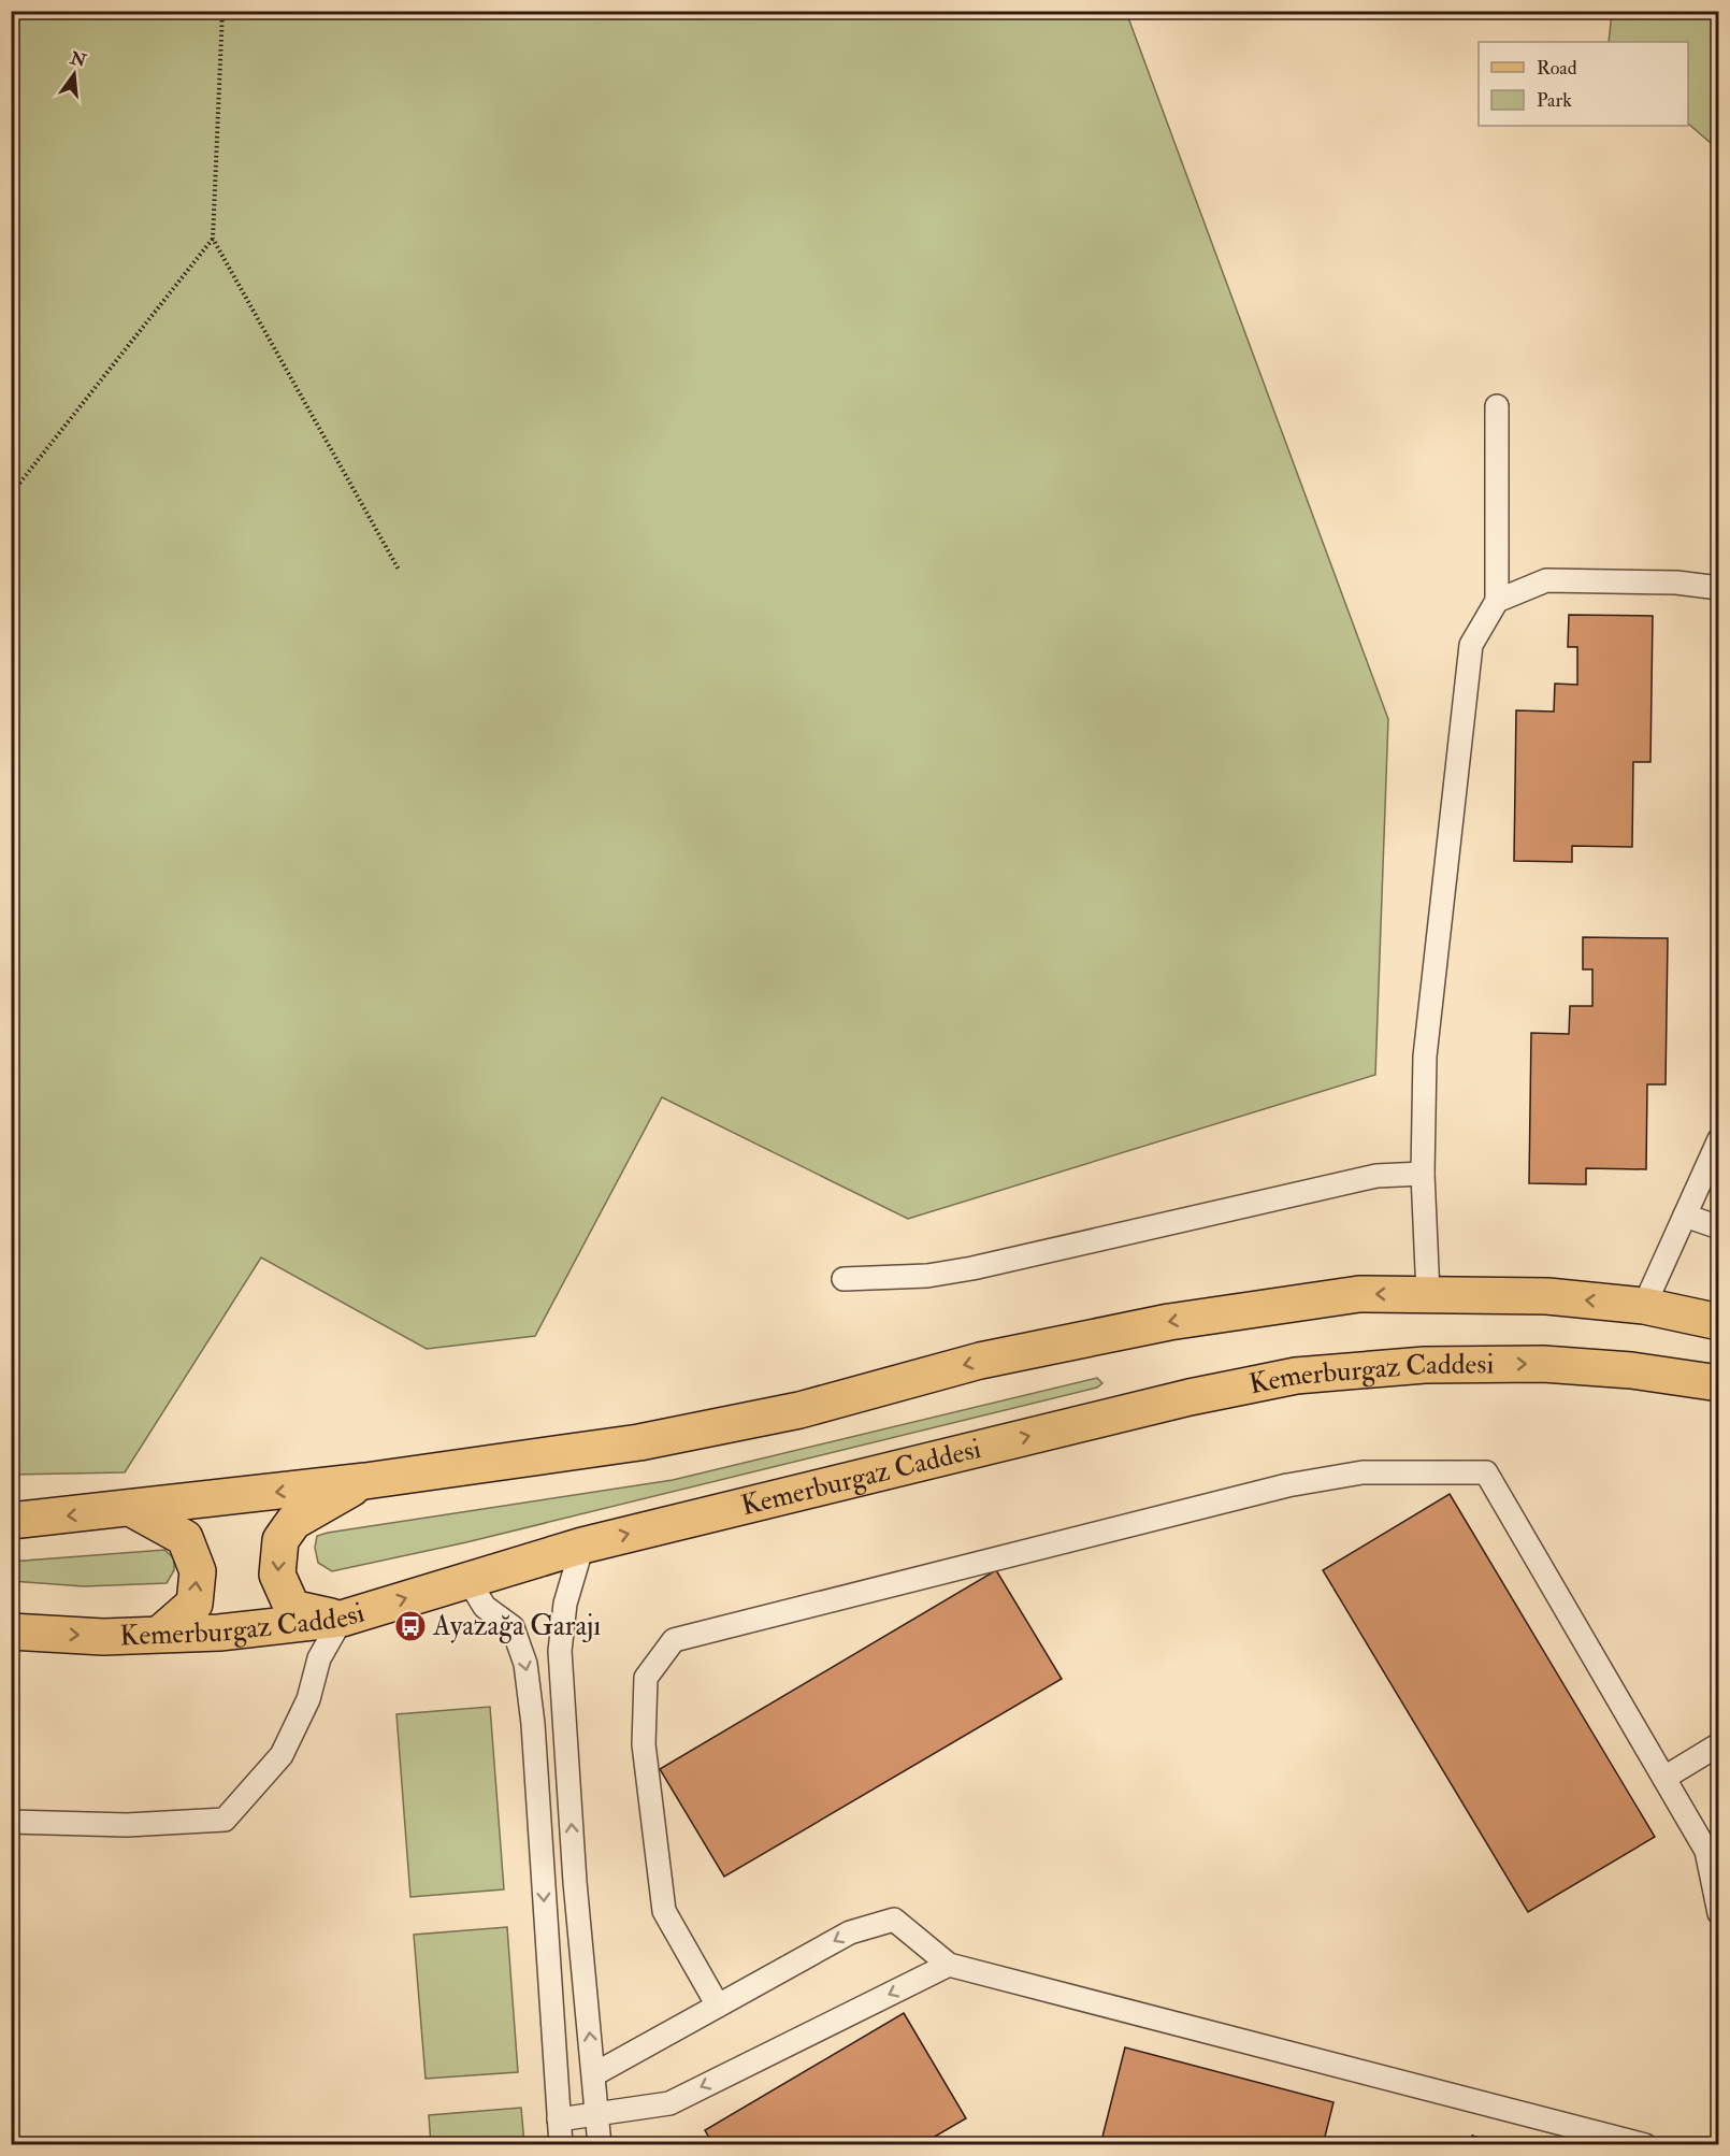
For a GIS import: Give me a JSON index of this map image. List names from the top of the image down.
{
  "streets": {
    "main road": ["Kemerburgaz Caddesi"]
  },
  "places": {
    "bus stop": ["Ayazağa Garajı"]
  },
  "legend": ["Road", "Park"],
  "north": "top"
}
